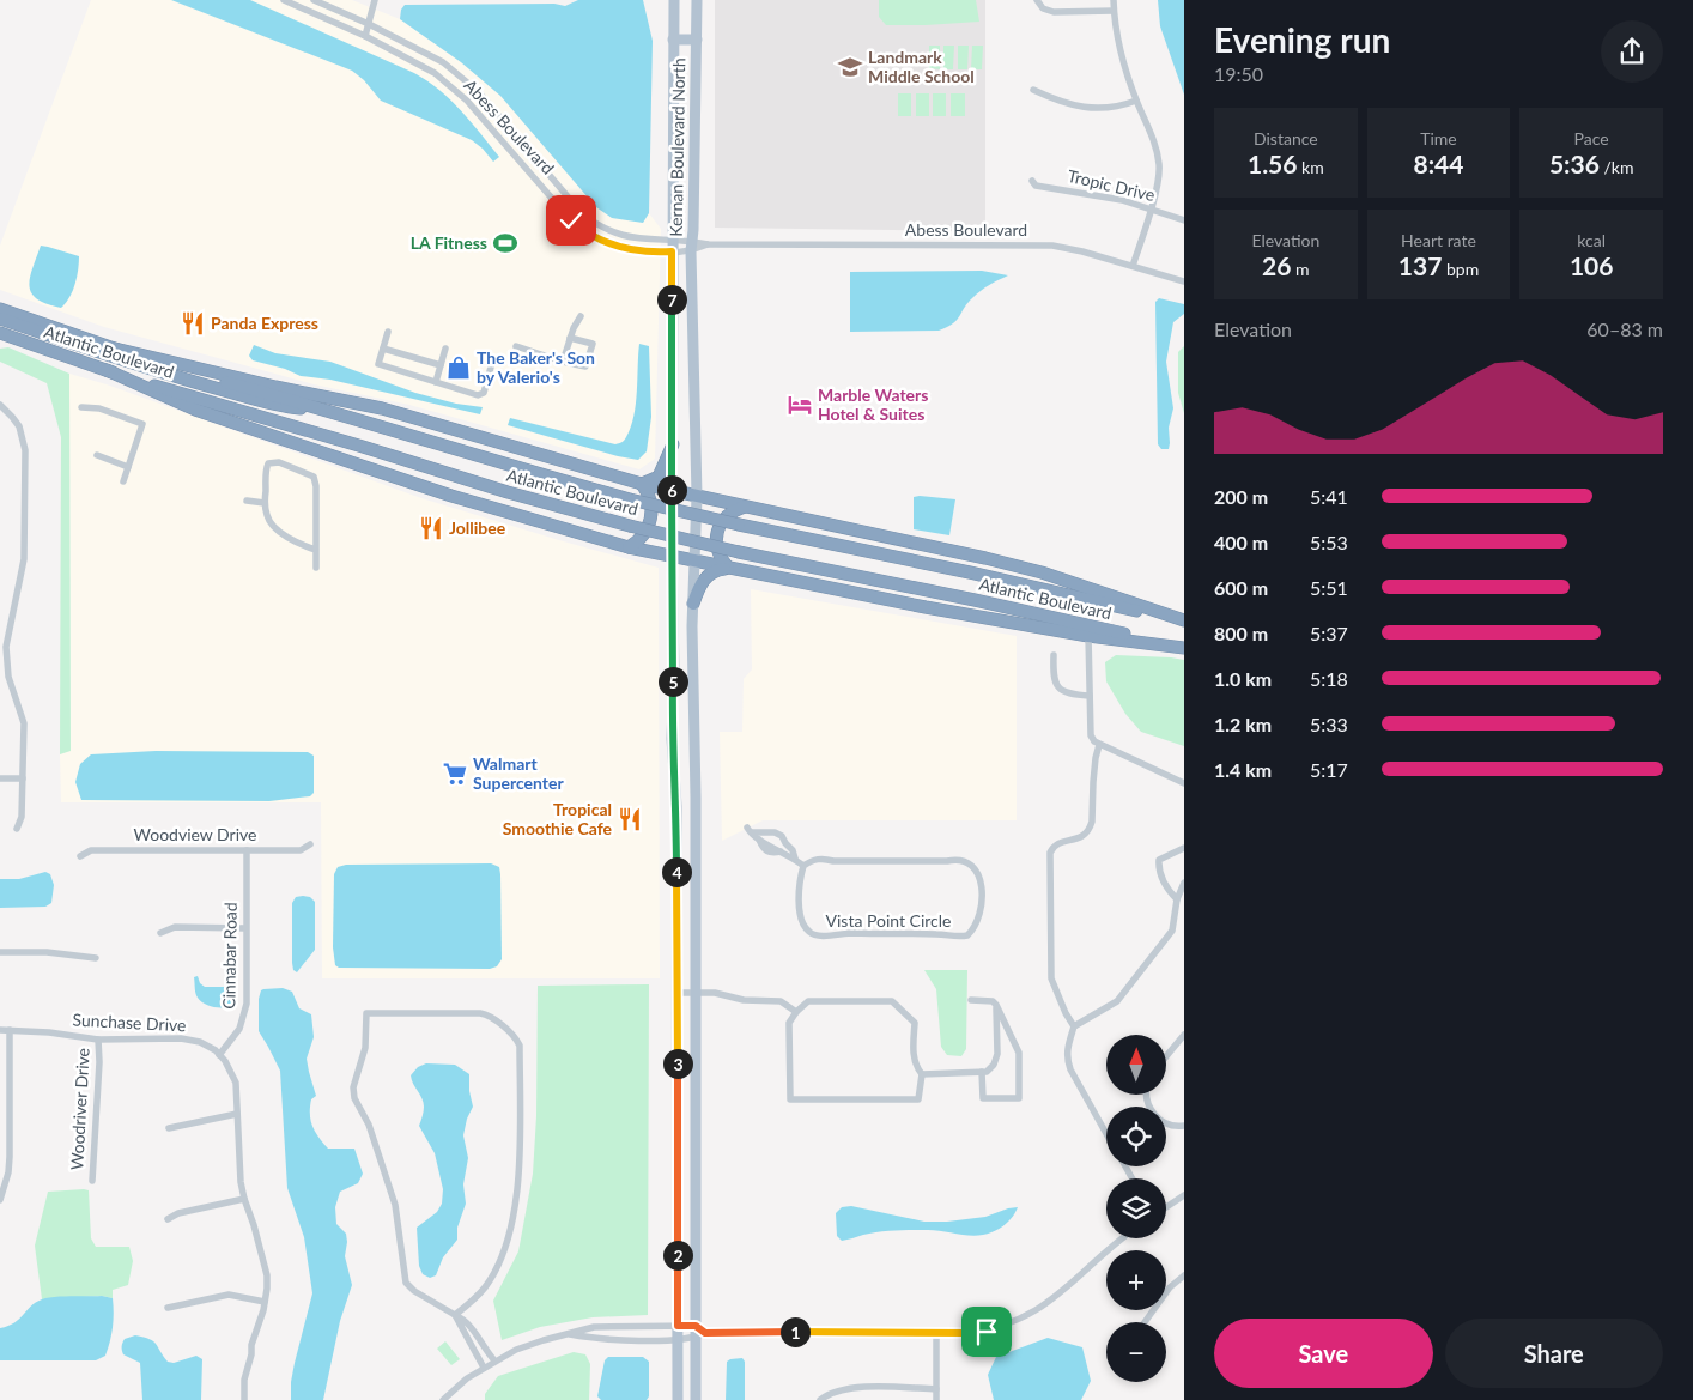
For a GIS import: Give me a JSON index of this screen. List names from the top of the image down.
{
  "streets": {
    "highway": ["Atlantic Boulevard"],
    "main road": ["Kernan Boulevard North"],
    "street": [
      "Abess Boulevard",
      "Tropic Drive",
      "Woodview Drive",
      "Vista Point Circle",
      "Cinnabar Road",
      "Sunchase Drive",
      "Woodriver Drive"
    ]
  },
  "crossings": [
    ["Abess Boulevard", "Kernan Boulevard North"],
    ["Woodview Drive", "Cinnabar Road"],
    ["Cinnabar Road", "Sunchase Drive"],
    ["Sunchase Drive", "Woodriver Drive"]
  ],
  "places": {
    "school or university": ["Landmark Middle School"],
    "sports": ["LA Fitness"],
    "restaurant": ["Panda Express", "Jollibee", "Tropical Smoothie Cafe"],
    "shop": ["The Baker's Son by Valerio's"],
    "hotel": ["Marble Waters Hotel & Suites"],
    "supermarket": ["Walmart Supercenter"]
  },
  "north": "top",
  "page": {
    "heading": ["Evening run", "19:50"],
    "stats": [
      ["Distance", "1.56 km"],
      ["Time", "8:44"],
      ["Pace", "5:36 /km"],
      ["Elevation", "26 m"],
      ["Heart rate", "137 bpm"],
      ["kcal", "106"]
    ],
    "pins": [
      "7",
      "6",
      "5",
      "4",
      "3",
      "2",
      "1"
    ],
    "chart": ["Elevation", "60–83 m"],
    "list": [
      {
        "name": "200 m",
        "note": "5:41"
      },
      {
        "name": "400 m",
        "note": "5:53"
      },
      {
        "name": "600 m",
        "note": "5:51"
      },
      {
        "name": "800 m",
        "note": "5:37"
      },
      {
        "name": "1.0 km",
        "note": "5:18"
      },
      {
        "name": "1.2 km",
        "note": "5:33"
      },
      {
        "name": "1.4 km",
        "note": "5:17"
      }
    ],
    "map_buttons": ["+", "−"],
    "buttons": ["Save", "Share"]
  }
}
